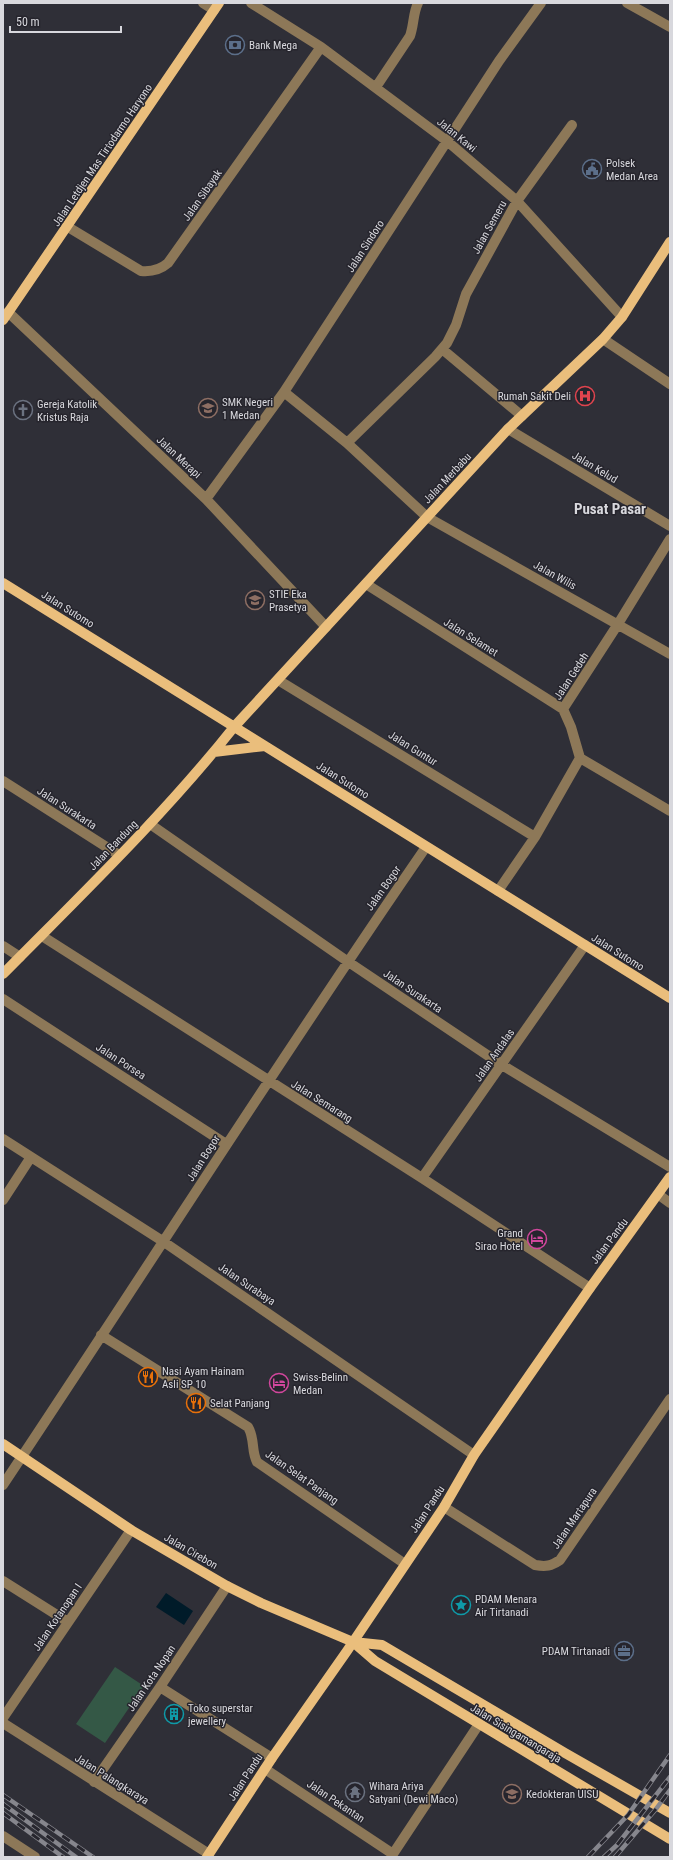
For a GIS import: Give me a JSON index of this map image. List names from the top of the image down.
{
  "streets": {
    "main road": [
      "Jalan Letdjen Mas Tirtodarmo Haryono",
      "Jalan Merbabu",
      "Jalan Sutomo",
      "Jalan Bandung",
      "Jalan Pandu",
      "Jalan Cirebon",
      "Jalan Sisingamangaraja"
    ],
    "street": [
      "Jalan Kawi",
      "Jalan Sibayak",
      "Jalan Semeru",
      "Jalan Sindoro",
      "Jalan Merapi",
      "Jalan Kelud",
      "Jalan Wilis",
      "Jalan Selamet",
      "Jalan Gedeh",
      "Jalan Guntur",
      "Jalan Surakarta",
      "Jalan Bogor",
      "Jalan Andalas",
      "Jalan Porsea",
      "Jalan Semarang",
      "Jalan Surabaya",
      "Jalan Selat Panjang",
      "Jalan Martapura",
      "Jalan Kotanopan I",
      "Jalan Kota Nopan",
      "Jalan Palangkaraya",
      "Jalan Pekantan"
    ]
  },
  "crossings": [
    ["Jalan Kawi", "Jalan Sibayak"],
    ["Jalan Kawi", "Jalan Semeru"],
    ["Jalan Kawi", "Jalan Sindoro"],
    ["Jalan Kawi", "Jalan Merbabu"],
    ["Jalan Letdjen Mas Tirtodarmo Haryono", "Jalan Sibayak"],
    ["Jalan Letdjen Mas Tirtodarmo Haryono", "Jalan Merapi"],
    ["Jalan Semeru", "Jalan Wilis"],
    ["Jalan Sindoro", "Jalan Merapi"],
    ["Jalan Sindoro", "Jalan Wilis"],
    ["Jalan Merapi", "Jalan Merbabu"],
    ["Jalan Kelud", "Jalan Merbabu"],
    ["Jalan Merbabu", "Jalan Wilis"],
    ["Jalan Merbabu", "Jalan Sutomo"],
    ["Jalan Merbabu", "Jalan Selamet"],
    ["Jalan Merbabu", "Jalan Guntur"],
    ["Jalan Merbabu", "Jalan Bandung"],
    ["Jalan Wilis", "Jalan Gedeh"],
    ["Jalan Sutomo", "Jalan Bandung"],
    ["Jalan Sutomo", "Jalan Bogor"],
    ["Jalan Sutomo", "Jalan Andalas"],
    ["Jalan Selamet", "Jalan Gedeh"],
    ["Jalan Surakarta", "Jalan Bandung"],
    ["Jalan Surakarta", "Jalan Bogor"],
    ["Jalan Surakarta", "Jalan Andalas"],
    ["Jalan Bandung", "Jalan Semarang"],
    ["Jalan Bogor", "Jalan Porsea"],
    ["Jalan Bogor", "Jalan Semarang"],
    ["Jalan Bogor", "Jalan Surabaya"],
    ["Jalan Bogor", "Jalan Selat Panjang"],
    ["Jalan Bogor", "Jalan Cirebon"],
    ["Jalan Andalas", "Jalan Semarang"],
    ["Jalan Semarang", "Jalan Pandu"],
    ["Jalan Pandu", "Jalan Surabaya"],
    ["Jalan Pandu", "Jalan Selat Panjang"],
    ["Jalan Pandu", "Jalan Martapura"],
    ["Jalan Pandu", "Jalan Cirebon"],
    ["Jalan Pandu", "Jalan Sisingamangaraja"],
    ["Jalan Pandu", "Jalan Palangkaraya"],
    ["Jalan Pandu", "Jalan Pekantan"],
    ["Jalan Cirebon", "Jalan Kotanopan I"],
    ["Jalan Cirebon", "Jalan Kota Nopan"],
    ["Jalan Cirebon", "Jalan Sisingamangaraja"],
    ["Jalan Kota Nopan", "Jalan Palangkaraya"]
  ],
  "districts": ["Pusat Pasar"],
  "places": {
    "bank": ["Bank Mega"],
    "public building": ["Polsek Medan Area"],
    "hospital": ["Rumah Sakit Deli"],
    "school or university": ["SMK Negeri 1 Medan", "STIE Eka Prasetya", "Kedokteran UISU"],
    "church": ["Gereja Katolik Kristus Raja"],
    "hotel": ["Grand Sirao Hotel", "Swiss-Belinn Medan"],
    "restaurant": ["Nasi Ayam Hainam Asli SP 10", "Selat Panjang"],
    "place": ["PDAM Menara Air Tirtanadi"],
    "office": ["PDAM Tirtanadi"],
    "building": ["Toko superstar jewellery"],
    "temple": ["Wihara Ariya Satyani (Dewi Maco)"]
  },
  "scale_bar": "50 m"
}
